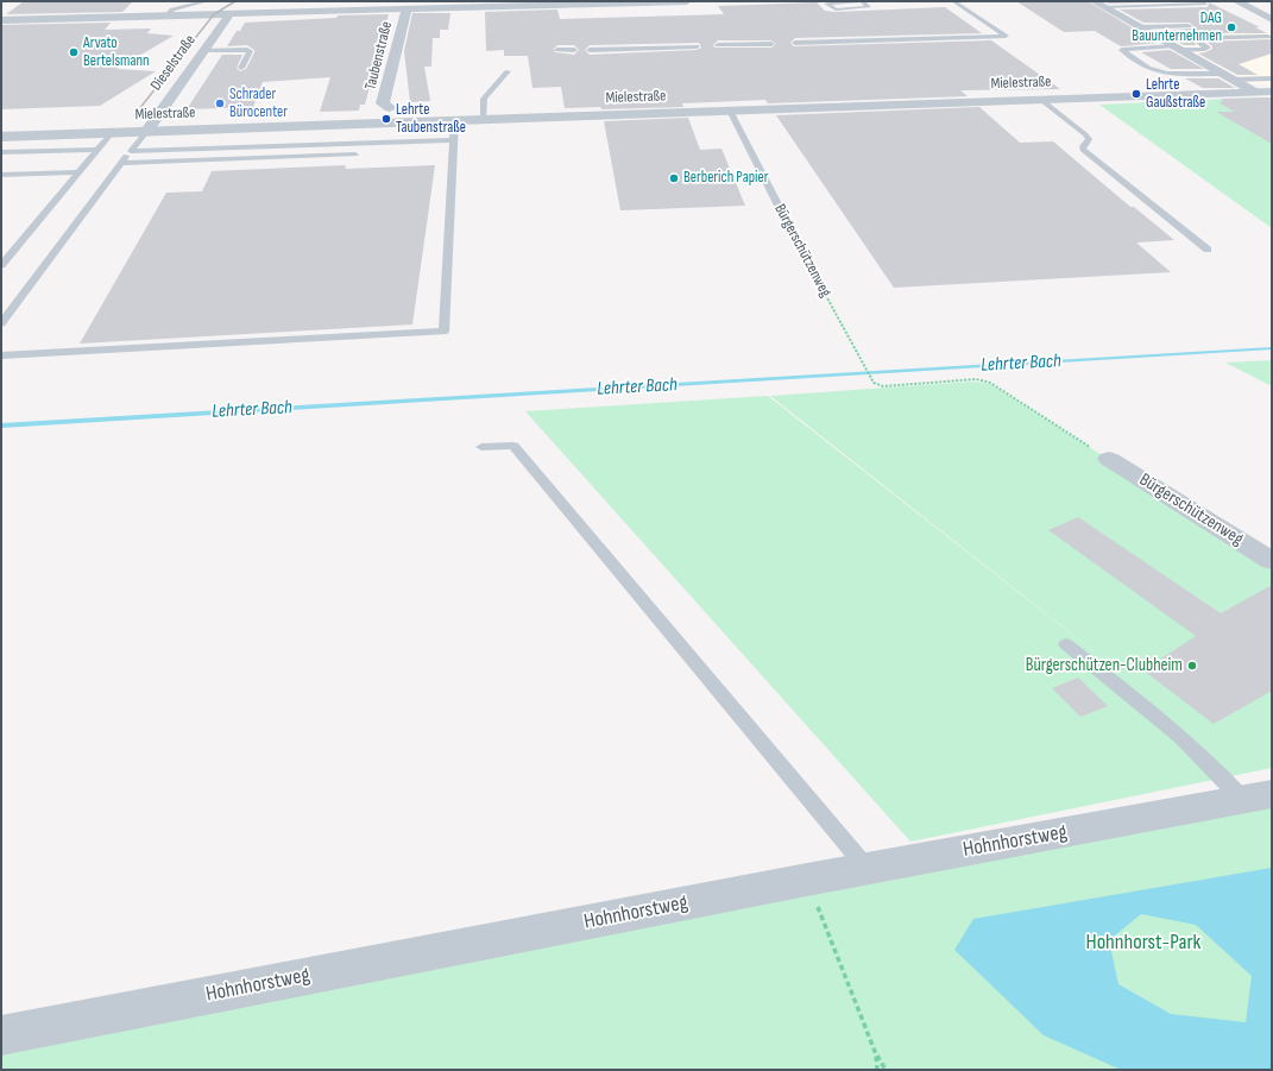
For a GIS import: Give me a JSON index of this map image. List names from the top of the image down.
{
  "streets": {
    "street": [
      "Taubenstraße",
      "Dieselstraße",
      "Mielestraße",
      "Bürgerschützenweg",
      "Hohnhorstweg"
    ]
  },
  "crossings": [
    ["Dieselstraße", "Mielestraße"],
    ["Mielestraße", "Bürgerschützenweg"]
  ],
  "water": ["Lehrter Bach"],
  "parks": ["Hohnhorst-Park"],
  "places": [
    "DAG Bauunternehmen",
    "Arvato Bertelsmann",
    "Lehrte Gaußstraße",
    "Schrader Bürocenter",
    "Lehrte Taubenstraße",
    "Berberich Papier",
    "Bürgerschützen-Clubheim"
  ]
}
